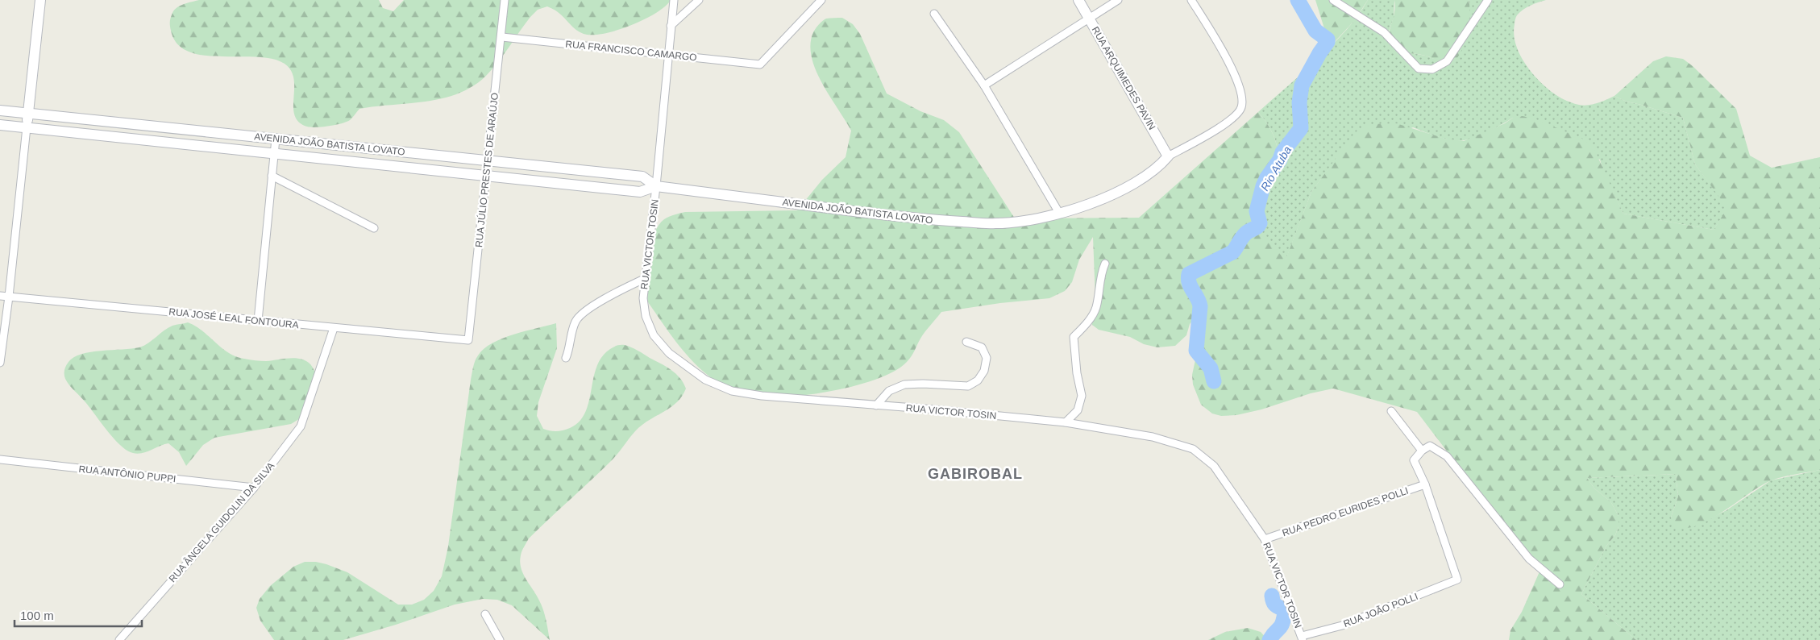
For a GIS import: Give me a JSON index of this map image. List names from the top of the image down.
{
  "streets": {
    "street": [
      "RUA FRANCISCO CAMARGO",
      "RUA ARQUIMEDES PAVIN",
      "AVENIDA JOÃO BATISTA LOVATO",
      "RUA JÚLIO PRESTES DE ARAÚJO",
      "RUA VICTOR TOSIN",
      "RUA JOSÉ LEAL FONTOURA",
      "RUA ANTÔNIO PUPPI",
      "RUA PEDRO EURIDES POLLI",
      "RUA ÂNGELA GUIDOLIN DA SILVA",
      "RUA JOÃO POLLI"
    ]
  },
  "crossings": [
    ["RUA FRANCISCO CAMARGO", "RUA JÚLIO PRESTES DE ARAÚJO"],
    ["RUA FRANCISCO CAMARGO", "RUA VICTOR TOSIN"],
    ["RUA ARQUIMEDES PAVIN", "AVENIDA JOÃO BATISTA LOVATO"],
    ["AVENIDA JOÃO BATISTA LOVATO", "RUA JÚLIO PRESTES DE ARAÚJO"],
    ["AVENIDA JOÃO BATISTA LOVATO", "RUA VICTOR TOSIN"],
    ["RUA JÚLIO PRESTES DE ARAÚJO", "RUA JOSÉ LEAL FONTOURA"],
    ["RUA VICTOR TOSIN", "RUA PEDRO EURIDES POLLI"],
    ["RUA VICTOR TOSIN", "RUA JOÃO POLLI"],
    ["RUA JOSÉ LEAL FONTOURA", "RUA ÂNGELA GUIDOLIN DA SILVA"],
    ["RUA ANTÔNIO PUPPI", "RUA ÂNGELA GUIDOLIN DA SILVA"],
    ["RUA PEDRO EURIDES POLLI", "RUA JOÃO POLLI"]
  ],
  "districts": ["GABIROBAL"],
  "water": ["Rio Atuba"],
  "scale_bar": "100 m"
}
